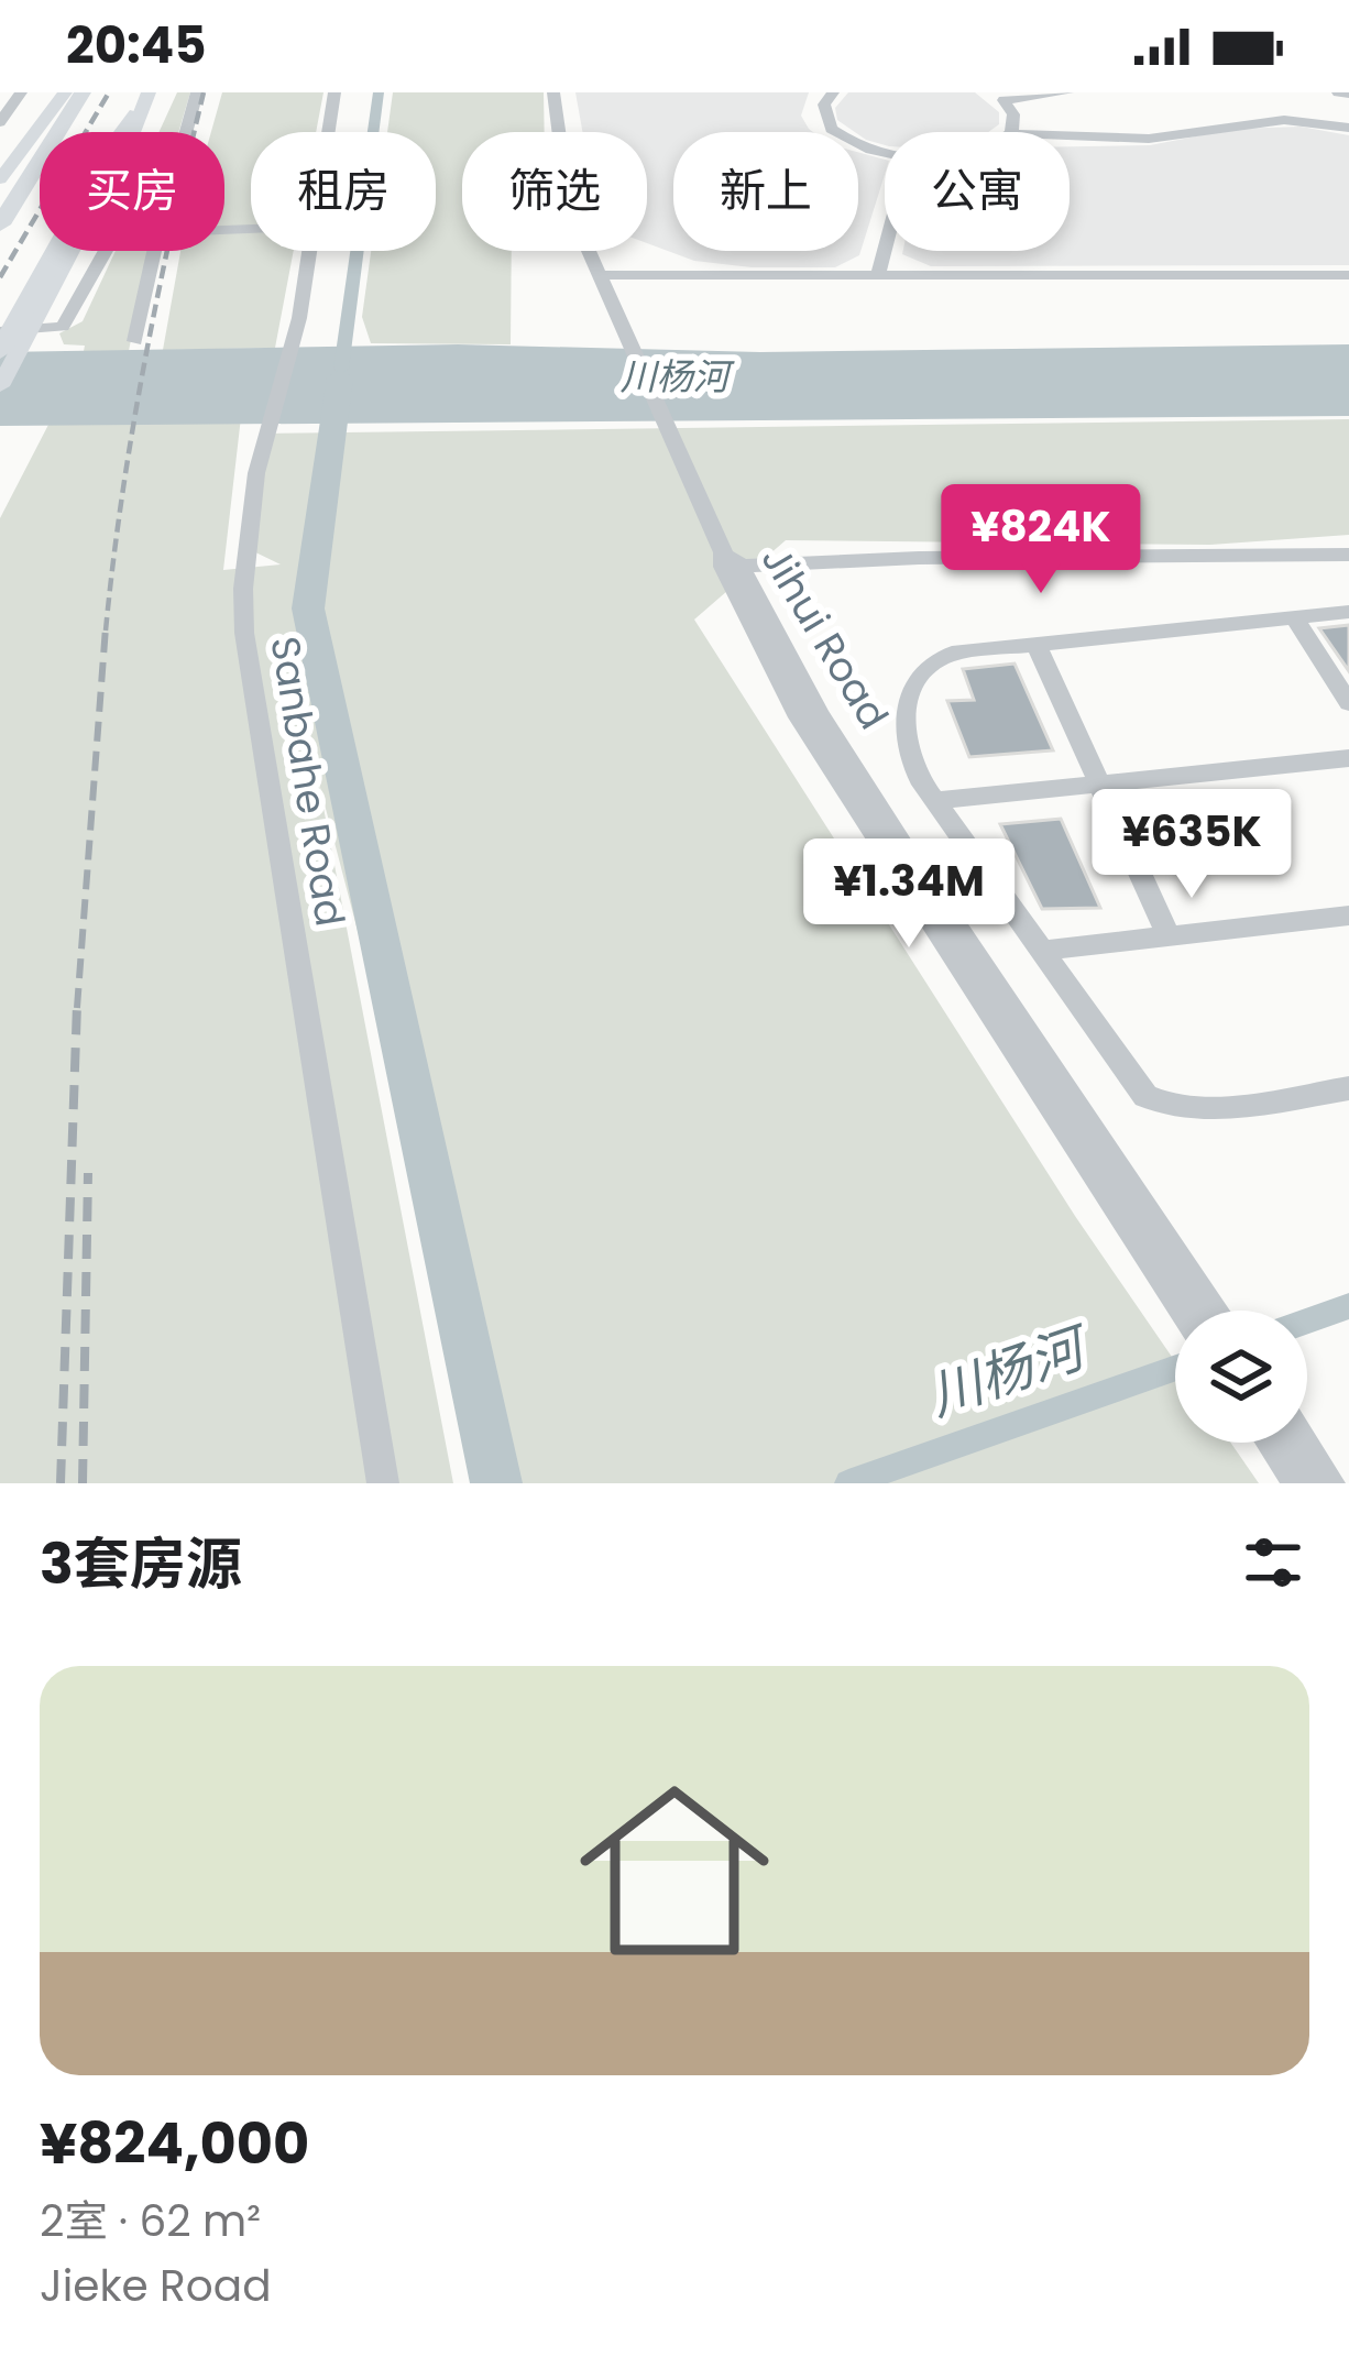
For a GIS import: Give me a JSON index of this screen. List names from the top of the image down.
{
  "streets": {
    "street": ["Jihui Road", "Sanbahe Road"]
  },
  "water": ["川杨河"],
  "page": {
    "status": "20:45",
    "chip": [
      "买房",
      "租房",
      "筛选",
      "新上",
      "公寓"
    ],
    "price": ["¥824K", "¥635K", "¥1.34M"],
    "heading": "3套房源",
    "list": [
      {
        "name": "¥824,000",
        "note": "2室 · 62 m² · Jieke Road"
      }
    ]
  }
}
